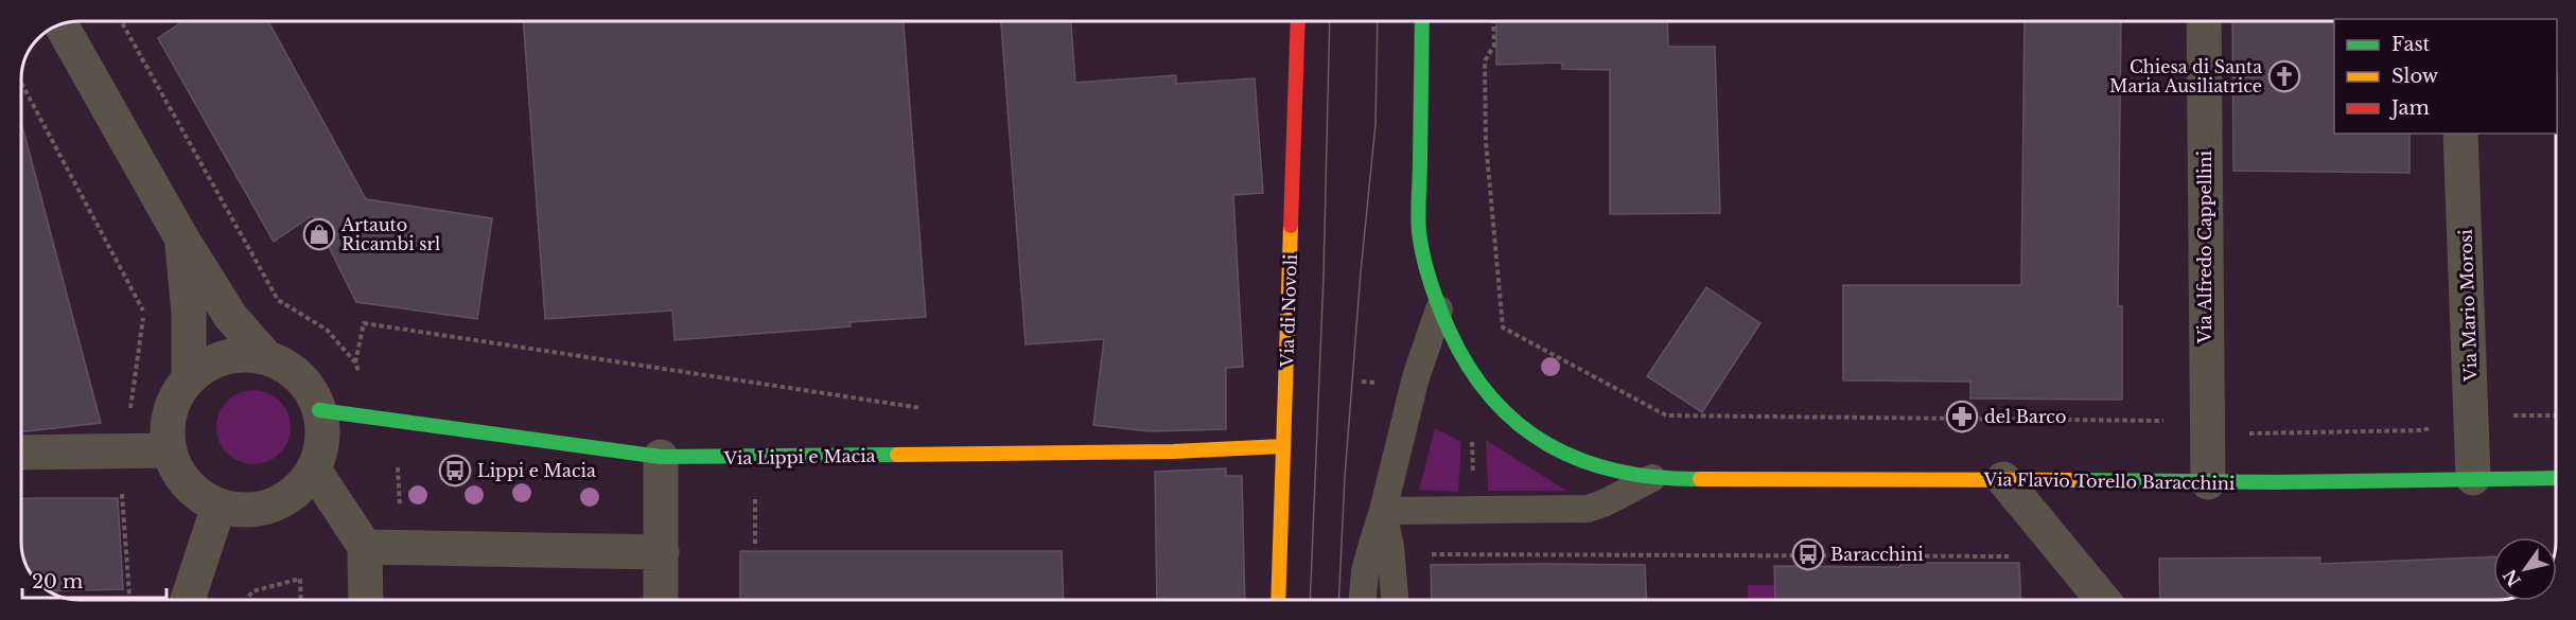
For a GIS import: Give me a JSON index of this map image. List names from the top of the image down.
{
  "streets": {
    "street": [
      "Via Alfredo Cappellini",
      "Via Mario Morosi",
      "Via di Novoli",
      "Via Lippi e Macia",
      "Via Flavio Torello Baracchini"
    ]
  },
  "crossings": [
    ["Via Alfredo Cappellini", "Via Flavio Torello Baracchini"],
    ["Via Mario Morosi", "Via Flavio Torello Baracchini"],
    ["Via di Novoli", "Via Lippi e Macia"]
  ],
  "places": {
    "church": ["Chiesa di Santa Maria Ausiliatrice"],
    "shop": ["Artauto Ricambi srl"],
    "pharmacy": ["del Barco"],
    "bus stop": ["Lippi e Macia", "Baracchini"]
  },
  "legend": ["Fast", "Slow", "Jam"],
  "scale_bar": "20 m",
  "north": "bottom left"
}
